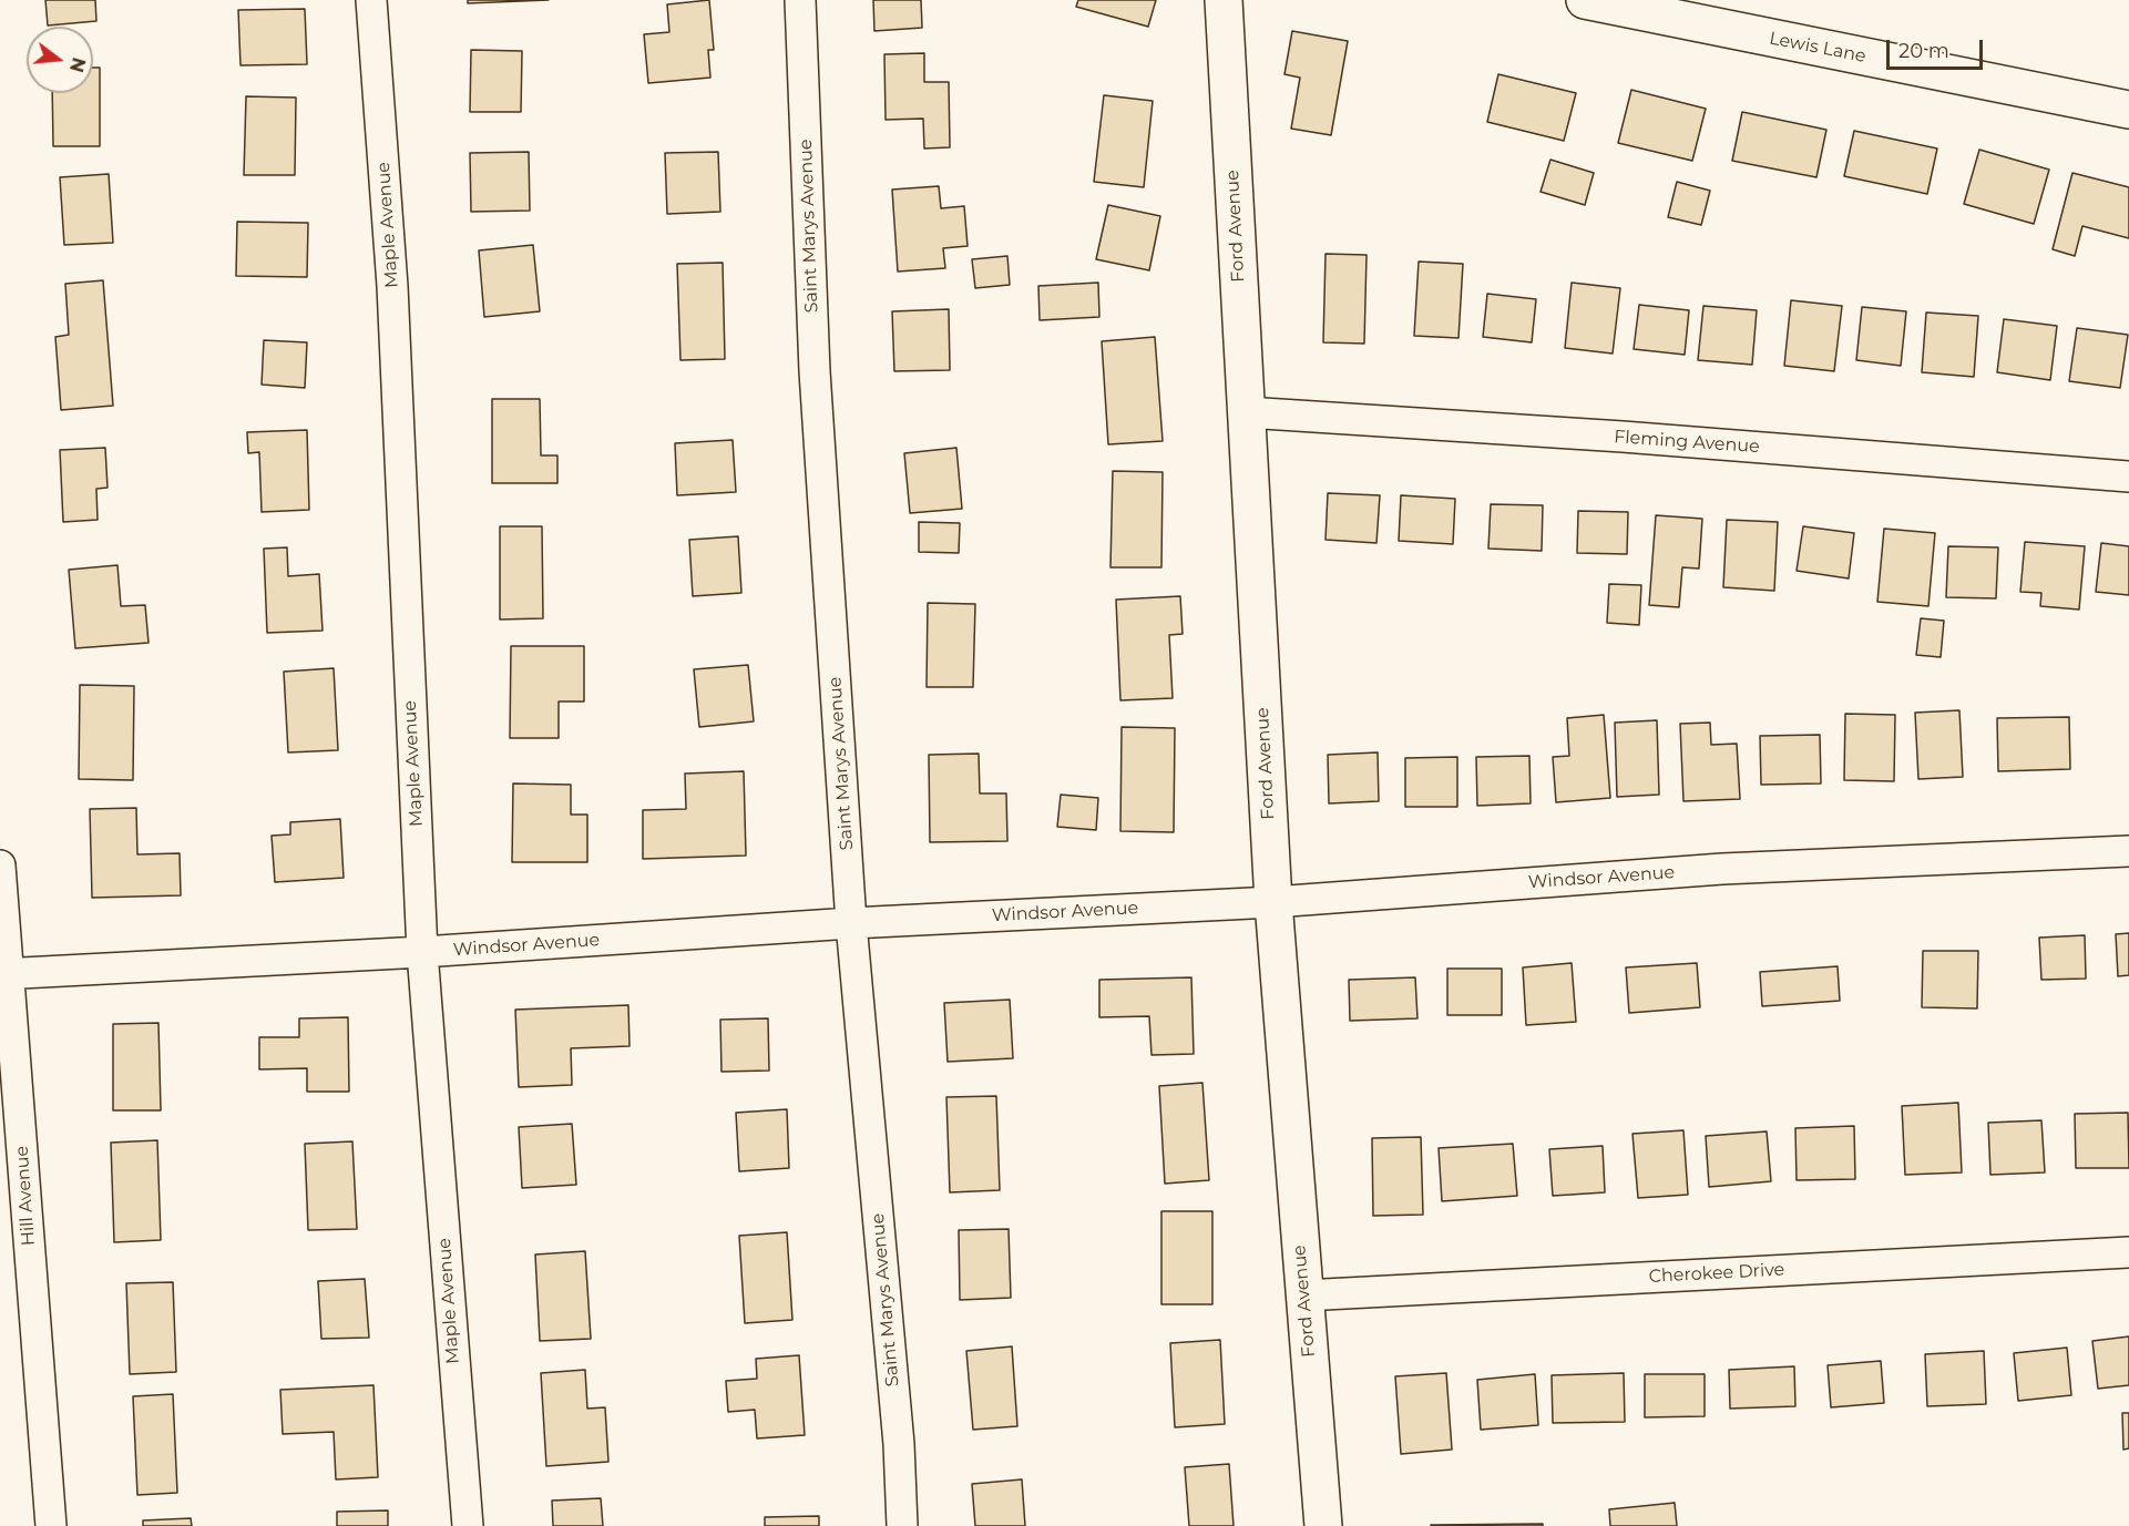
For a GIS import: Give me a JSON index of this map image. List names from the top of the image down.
{
  "streets": {
    "street": [
      "Lewis Lane",
      "Maple Avenue",
      "Saint Marys Avenue",
      "Ford Avenue",
      "Fleming Avenue",
      "Windsor Avenue",
      "Hill Avenue",
      "Cherokee Drive"
    ]
  },
  "crossings": [
    ["Maple Avenue", "Windsor Avenue"],
    ["Saint Marys Avenue", "Windsor Avenue"],
    ["Ford Avenue", "Fleming Avenue"],
    ["Ford Avenue", "Windsor Avenue"],
    ["Ford Avenue", "Cherokee Drive"],
    ["Windsor Avenue", "Hill Avenue"]
  ],
  "scale_bar": "20 m",
  "north": "right"
}
